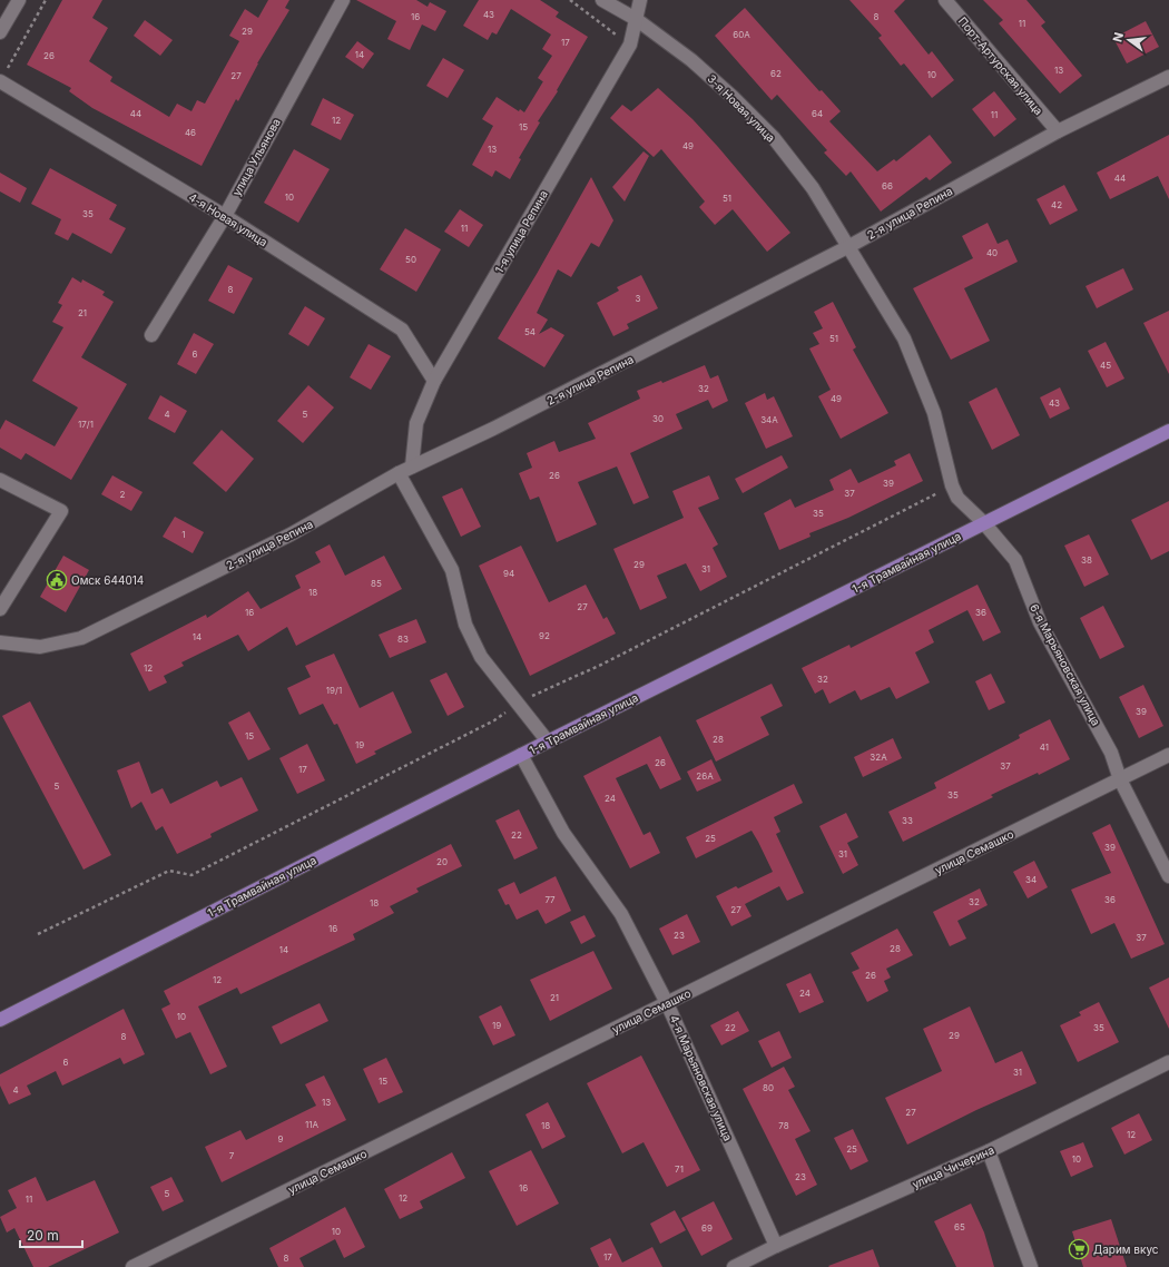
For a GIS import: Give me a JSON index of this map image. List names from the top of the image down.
{
  "streets": {
    "main road": ["1-я Трамвайная улица"],
    "street": [
      "Порт-Артурская улица",
      "3-я Новая улица",
      "улица Ульянова",
      "2-я улица Репина",
      "4-я Новая улица",
      "1-я улица Репина",
      "6-я Марьяновская улица",
      "улица Семашко",
      "4-я Марьяновская улица",
      "улица Чичерина"
    ]
  },
  "crossings": [
    ["Порт-Артурская улица", "2-я улица Репина"],
    ["3-я Новая улица", "2-я улица Репина"],
    ["3-я Новая улица", "1-я улица Репина"],
    ["3-я Новая улица", "6-я Марьяновская улица"],
    ["улица Ульянова", "4-я Новая улица"],
    ["2-я улица Репина", "1-я улица Репина"],
    ["2-я улица Репина", "6-я Марьяновская улица"],
    ["4-я Новая улица", "1-я улица Репина"],
    ["1-я Трамвайная улица", "6-я Марьяновская улица"],
    ["1-я Трамвайная улица", "4-я Марьяновская улица"],
    ["6-я Марьяновская улица", "улица Семашко"],
    ["улица Семашко", "4-я Марьяновская улица"],
    ["4-я Марьяновская улица", "улица Чичерина"]
  ],
  "places": {
    "public building": ["Омск 644014"],
    "supermarket": ["Дарим вкус"]
  },
  "house_numbers": [
    "43",
    "16",
    "8",
    "11",
    "29",
    "60А",
    "17",
    "14",
    "26",
    "13",
    "62",
    "10",
    "27",
    "44",
    "64",
    "11",
    "12",
    "15",
    "46",
    "49",
    "13",
    "44",
    "66",
    "10",
    "51",
    "42",
    "35",
    "11",
    "40",
    "50",
    "8",
    "3",
    "21",
    "54",
    "51",
    "6",
    "45",
    "32",
    "49",
    "43",
    "4",
    "5",
    "30",
    "34А",
    "17/1",
    "26",
    "39",
    "37",
    "2",
    "35",
    "1",
    "38",
    "29",
    "31",
    "94",
    "85",
    "18",
    "27",
    "16",
    "36",
    "92",
    "14",
    "83",
    "12",
    "32",
    "19/1",
    "39",
    "15",
    "28",
    "19",
    "41",
    "32А",
    "26",
    "37",
    "17",
    "26А",
    "5",
    "35",
    "24",
    "33",
    "22",
    "25",
    "39",
    "31",
    "20",
    "34",
    "77",
    "36",
    "32",
    "18",
    "27",
    "16",
    "23",
    "37",
    "28",
    "14",
    "26",
    "12",
    "24",
    "21",
    "10",
    "19",
    "22",
    "35",
    "29",
    "8",
    "6",
    "31",
    "15",
    "80",
    "4",
    "13",
    "27",
    "11А",
    "18",
    "78",
    "12",
    "9",
    "25",
    "7",
    "10",
    "71",
    "23",
    "16",
    "5",
    "12",
    "11",
    "65",
    "69",
    "10",
    "17",
    "8"
  ],
  "scale_bar": "20 m",
  "north": "left"
}
